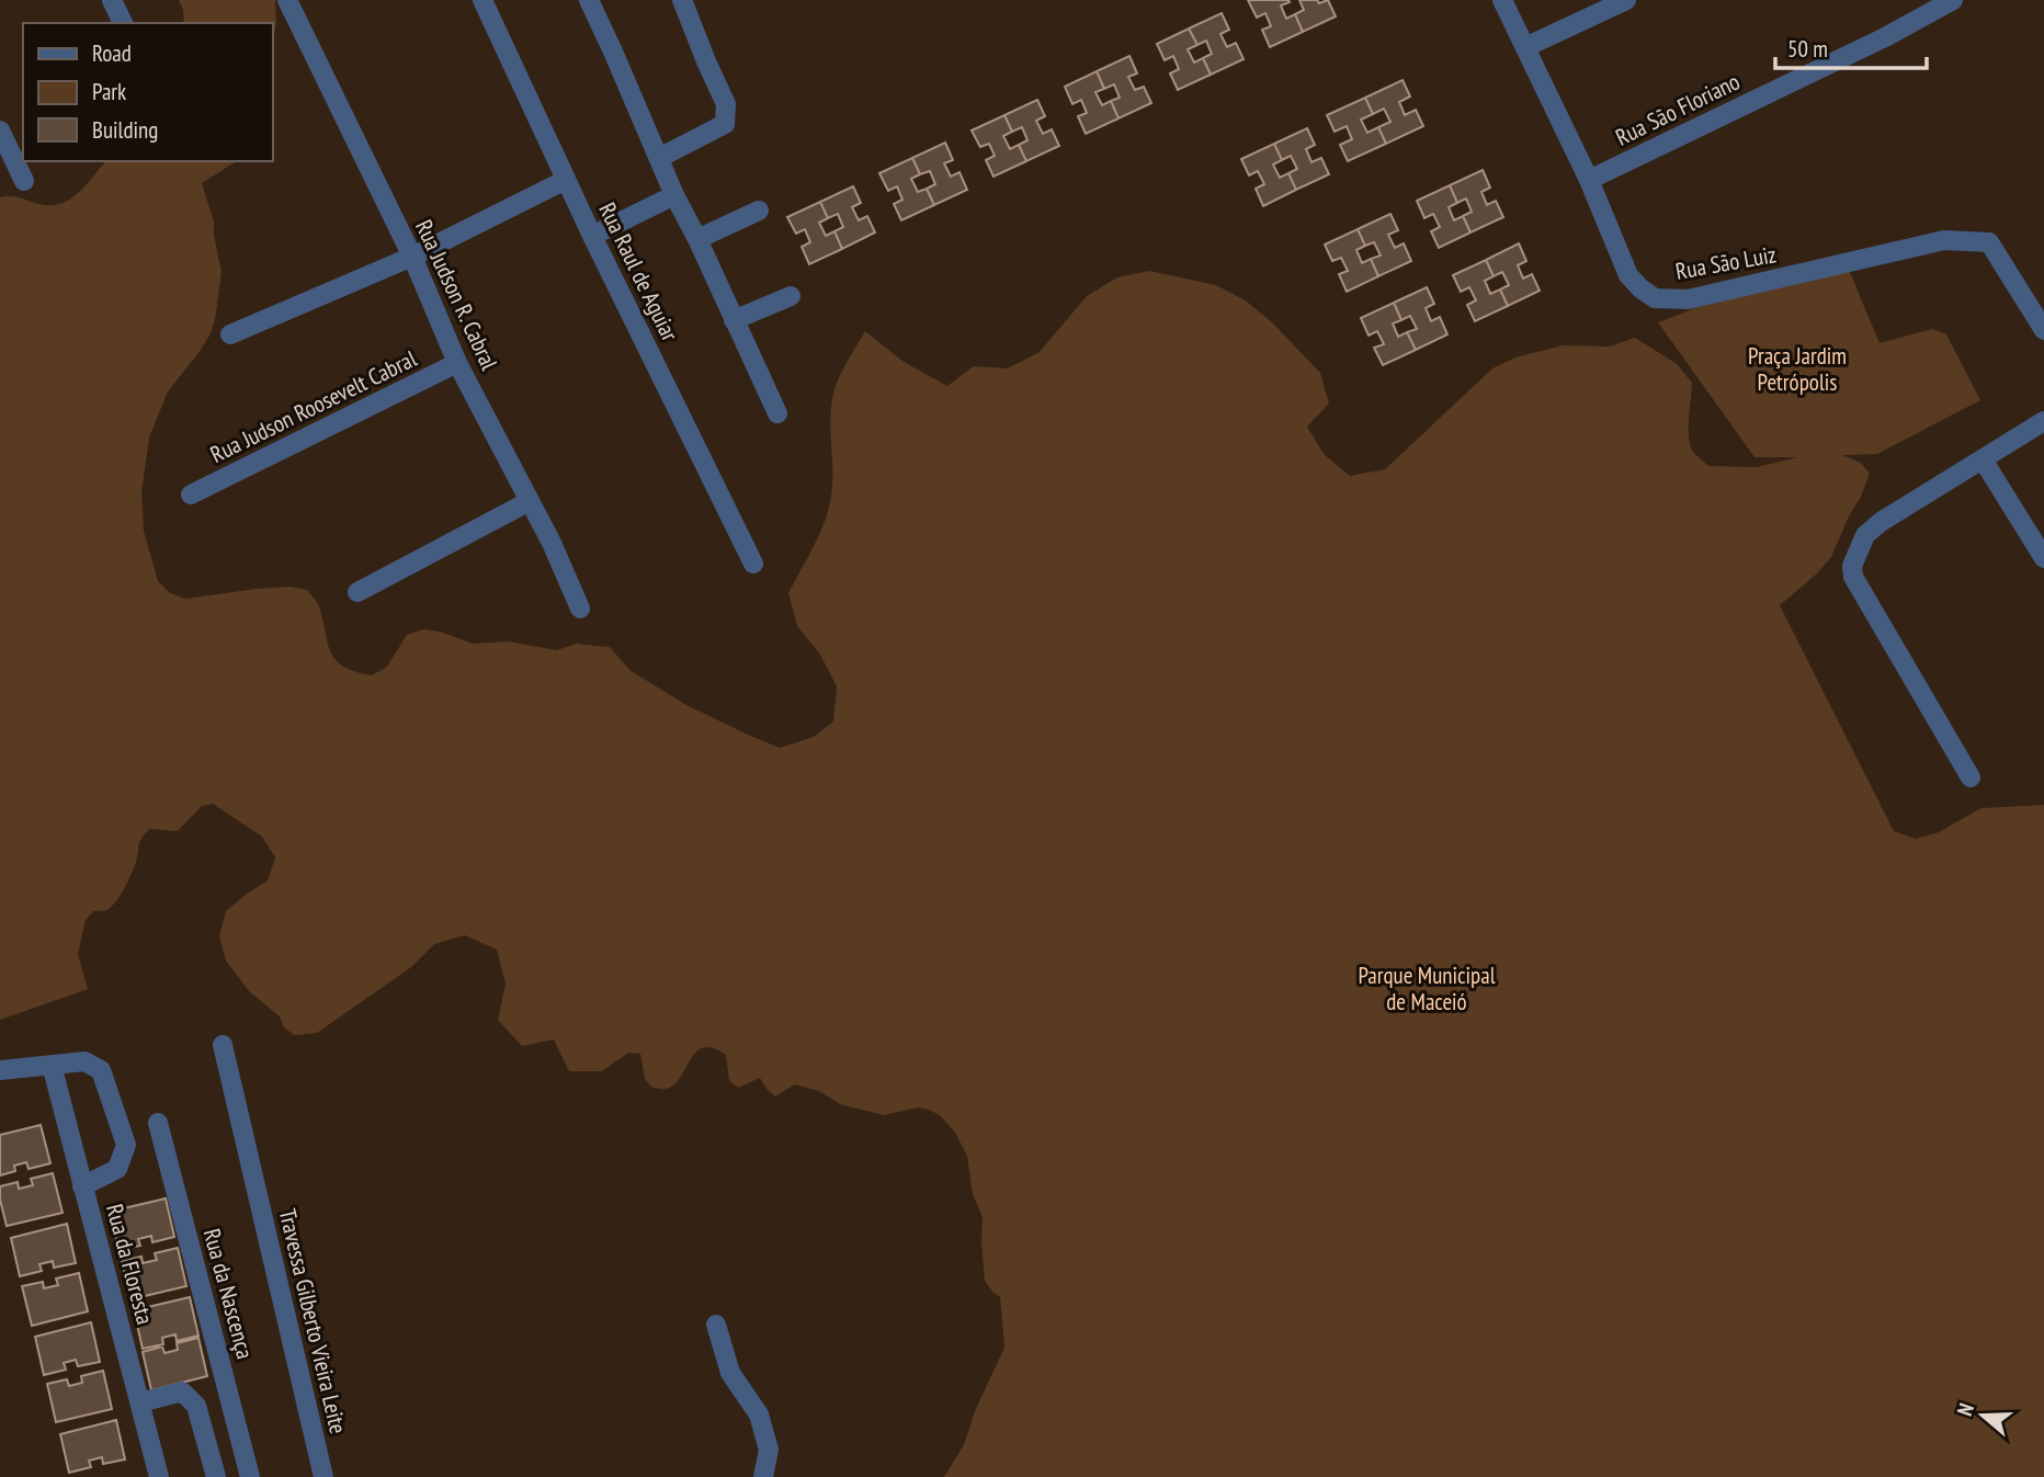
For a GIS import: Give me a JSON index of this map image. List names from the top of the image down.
{
  "streets": {
    "street": [
      "Rua São Floriano",
      "Rua São Luiz",
      "Rua Raul de Aguiar",
      "Rua Judson R. Cabral",
      "Rua Judson Roosevelt Cabral",
      "Rua da Floresta",
      "Rua da Nascença",
      "Travessa Gilberto Vieira Leite"
    ]
  },
  "crossings": [
    ["Rua São Floriano", "Rua São Luiz"],
    ["Rua Judson R. Cabral", "Rua Judson Roosevelt Cabral"]
  ],
  "parks": ["Praça Jardim Petrópolis", "Parque Municipal de Maceió"],
  "legend": ["Road", "Park", "Building"],
  "scale_bar": "50 m",
  "north": "left"
}
